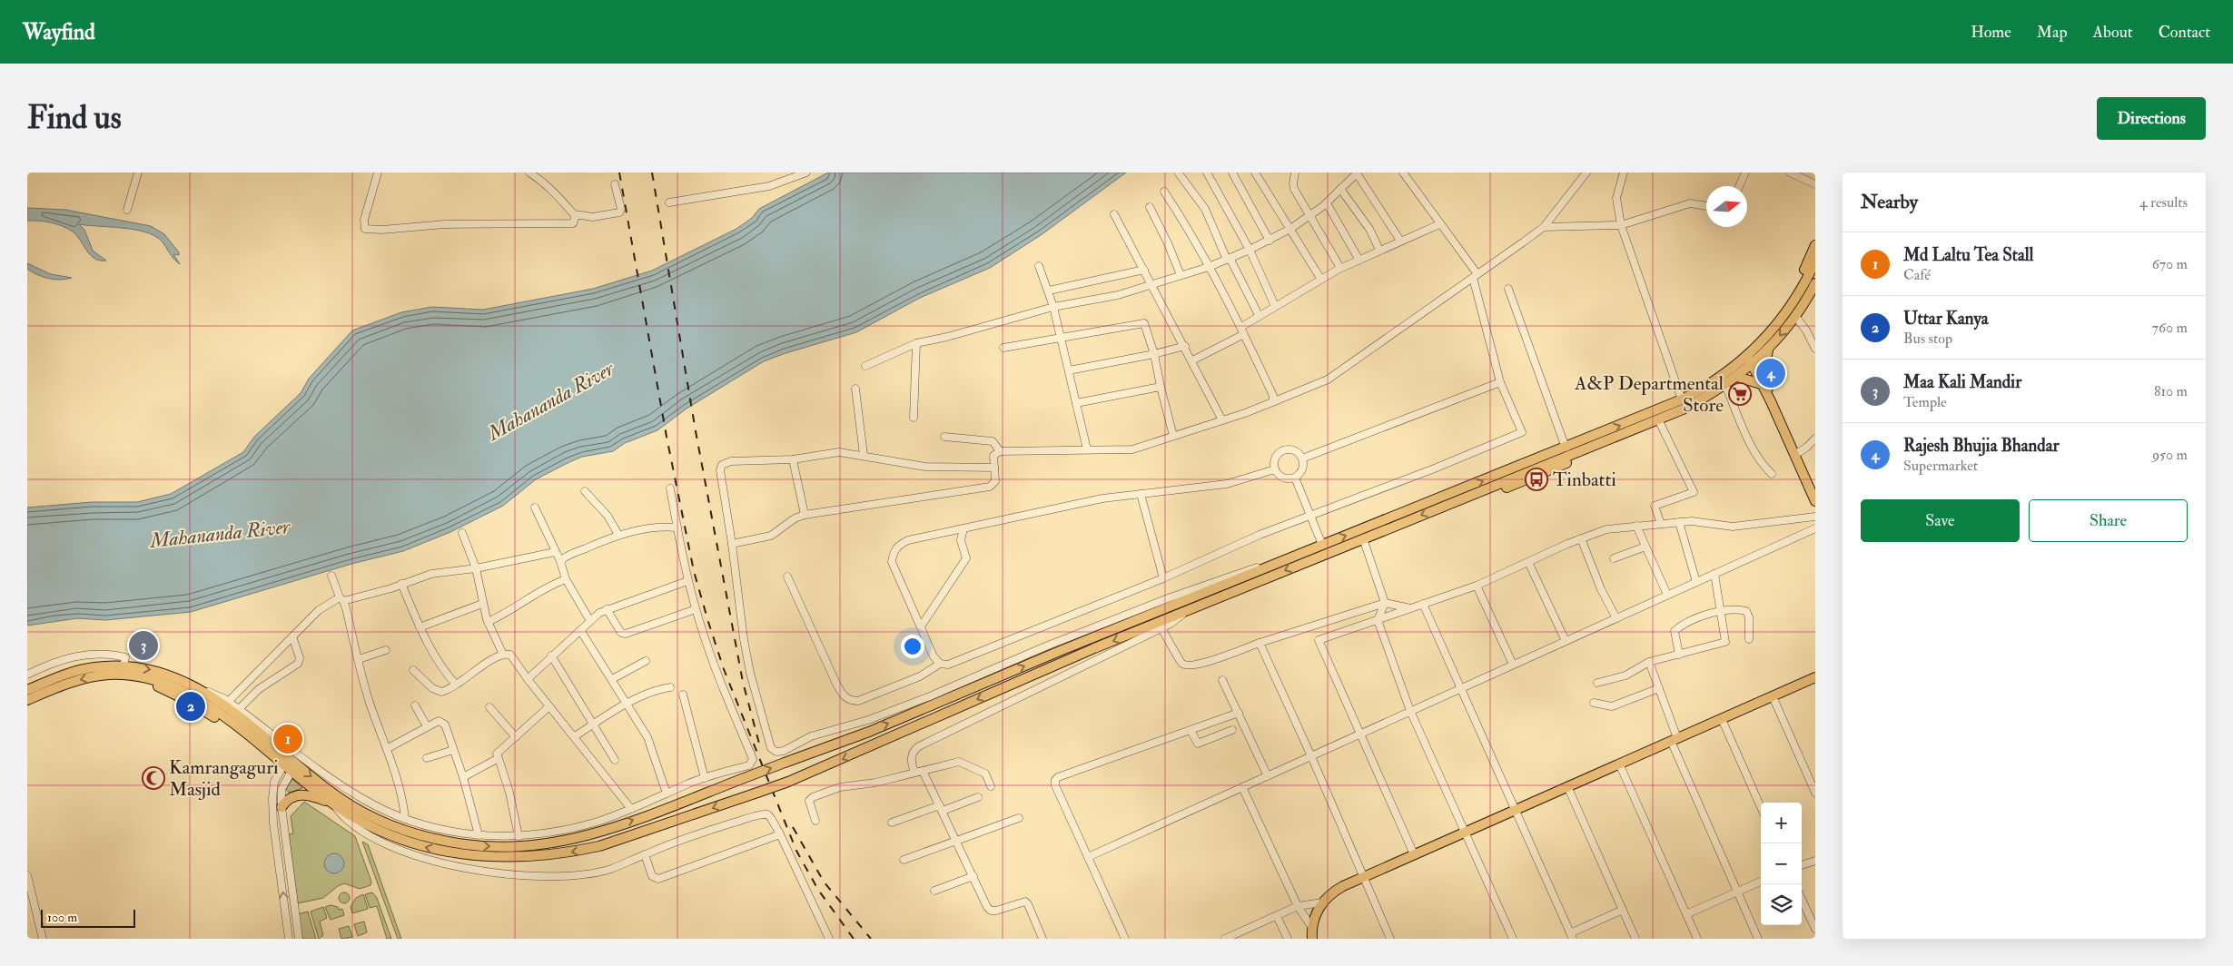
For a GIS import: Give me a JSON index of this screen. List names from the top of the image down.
{
  "water": ["Mahananda River"],
  "places": {
    "supermarket": ["A&P Departmental Store"],
    "bus stop": ["Tinbatti"],
    "mosque": ["Kamrangaguri Masjid"]
  },
  "scale_bar": "100 m",
  "north": "right",
  "page": {
    "header": "Wayfind",
    "nav": [
      "Home",
      "Map",
      "About",
      "Contact"
    ],
    "buttons": [
      "Directions",
      ["Save", "Share"]
    ],
    "title": "Find us",
    "heading": ["Nearby", "4 results"],
    "list": [
      {
        "mark": "1",
        "name": "Md Laltu Tea Stall",
        "note": "Café",
        "value": "670 m"
      },
      {
        "mark": "2",
        "name": "Uttar Kanya",
        "note": "Bus stop",
        "value": "760 m"
      },
      {
        "mark": "3",
        "name": "Maa Kali Mandir",
        "note": "Temple",
        "value": "810 m"
      },
      {
        "mark": "4",
        "name": "Rajesh Bhujia Bhandar",
        "note": "Supermarket",
        "value": "950 m"
      }
    ],
    "pins": [
      "4",
      "3",
      "2",
      "1"
    ],
    "map_buttons": ["+", "−"],
    "scale": "100 m"
  }
}
